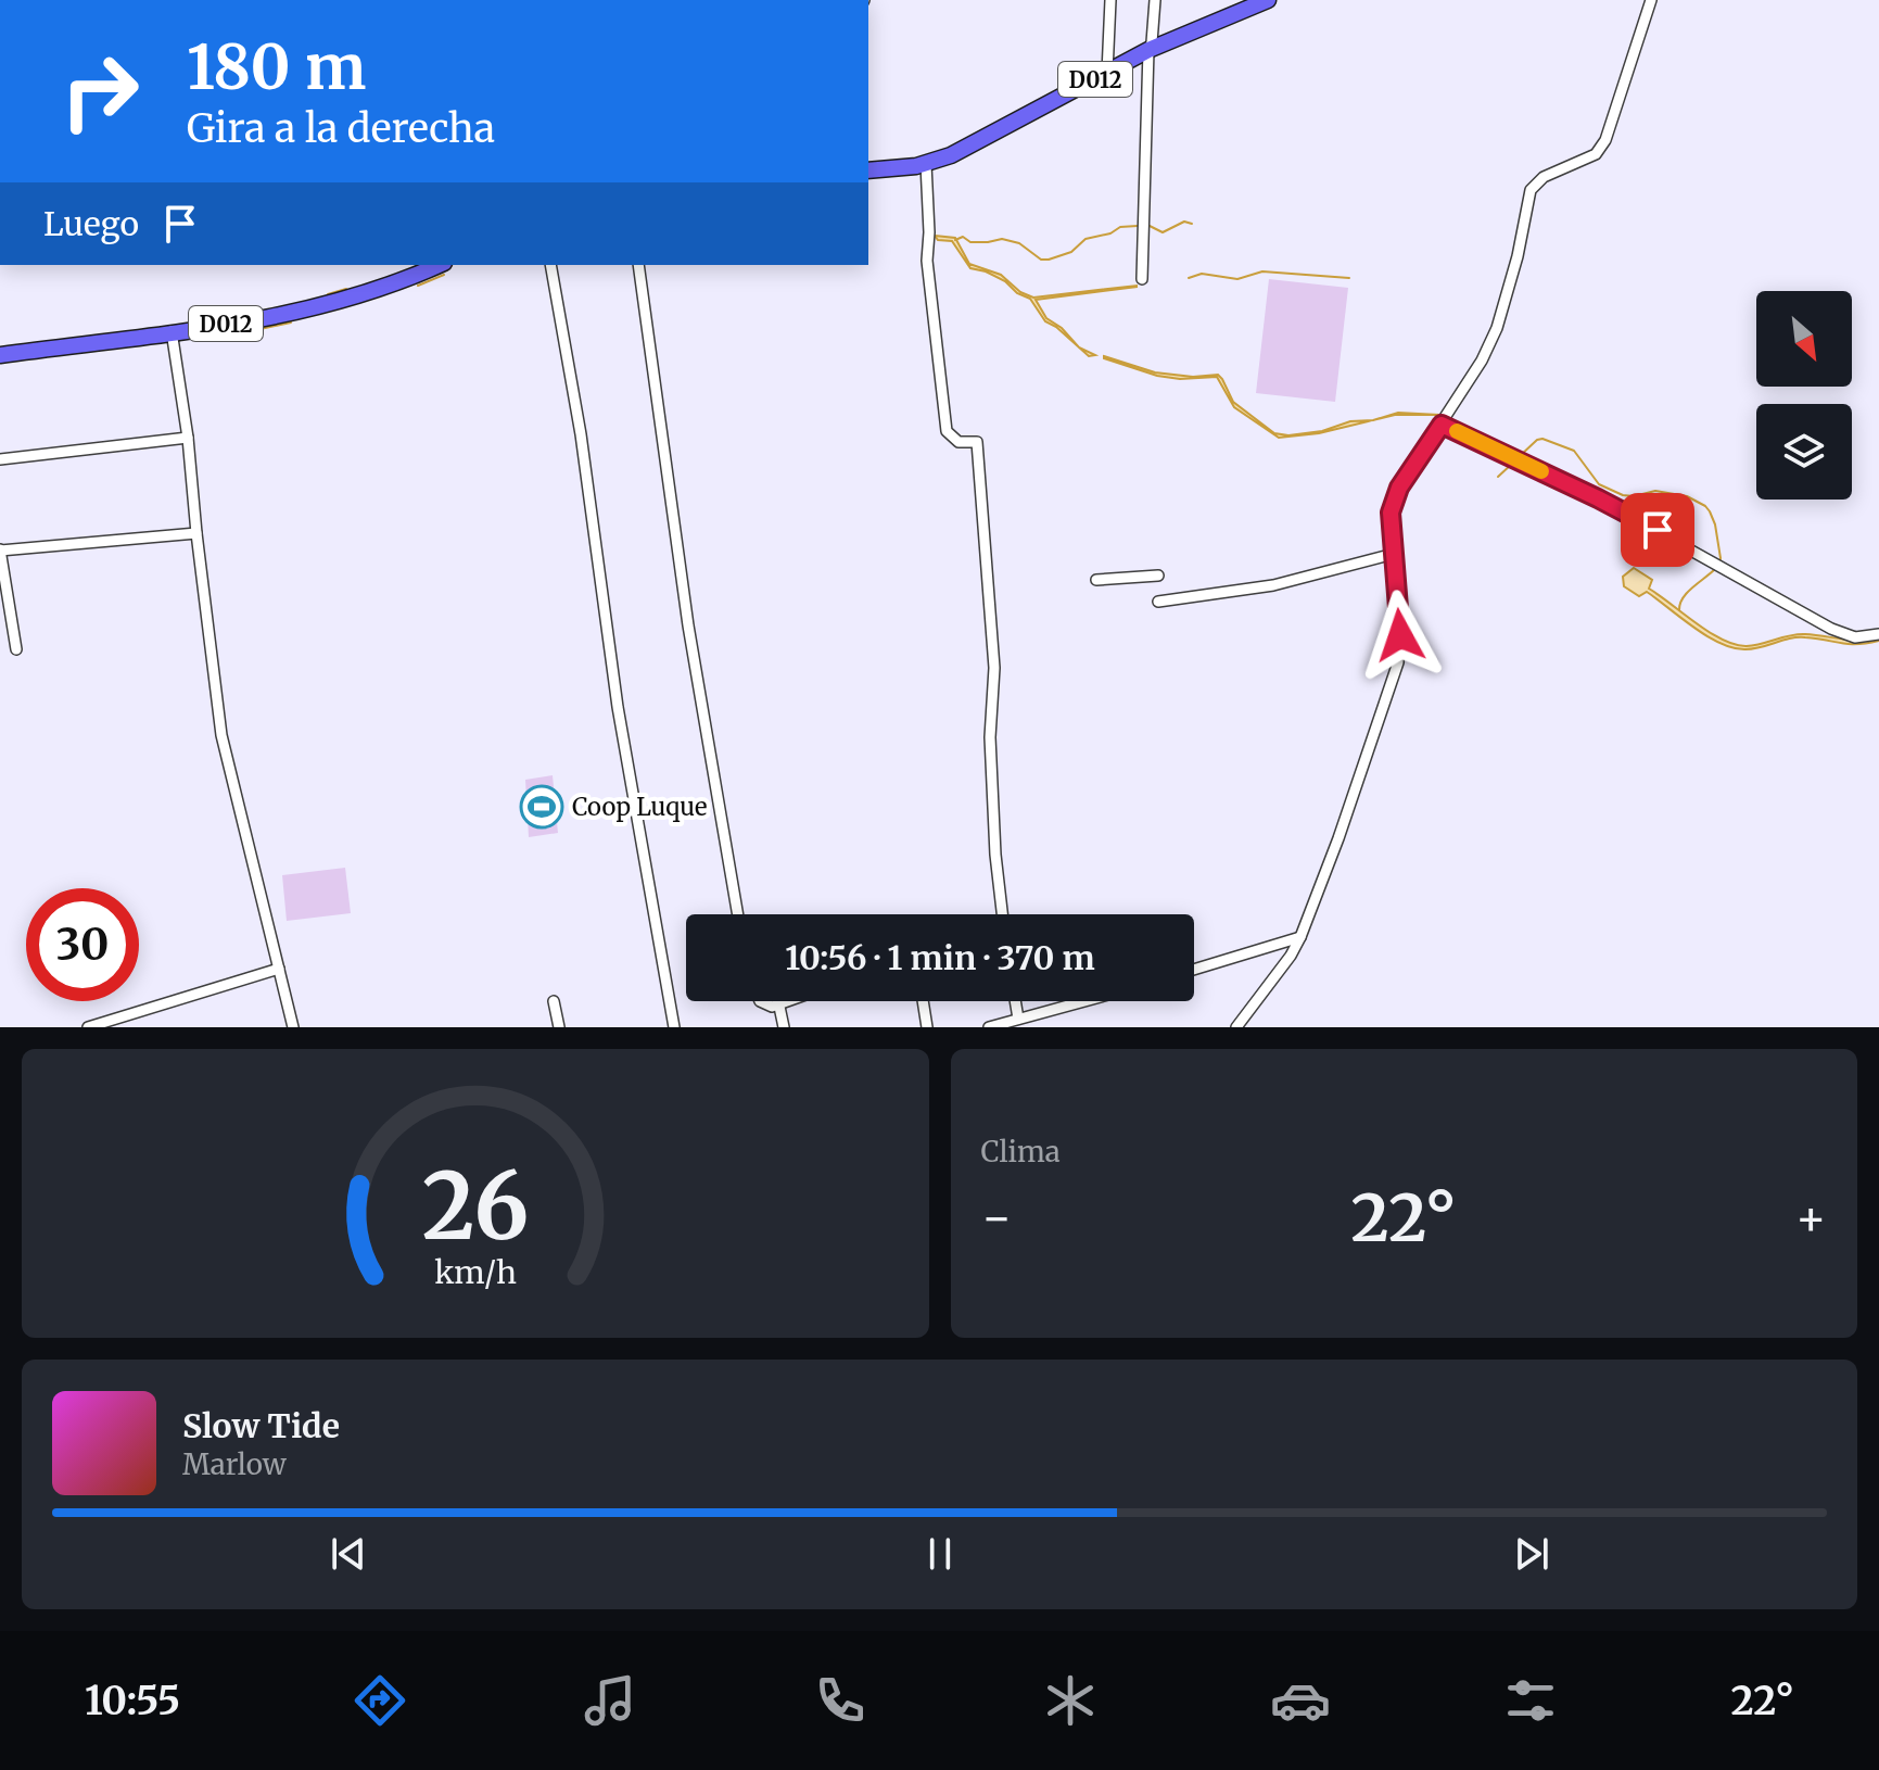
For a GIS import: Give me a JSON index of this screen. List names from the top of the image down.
{
  "streets": {
    "main road": ["D012"]
  },
  "places": {
    "sports": ["Coop Luque"]
  },
  "north": "bottom right",
  "page": {
    "turn": ["180 m", "Gira a la derecha"],
    "then": "Luego",
    "limit": "30",
    "trip": "10:56 · 1 min · 370 m",
    "tile": "Clima",
    "heat": ["−", "22°", "+"],
    "song": ["Slow Tide", "Marlow"],
    "tabs": ["10:55", "22°"],
    "gauge": ["26", "km/h"]
  }
}
